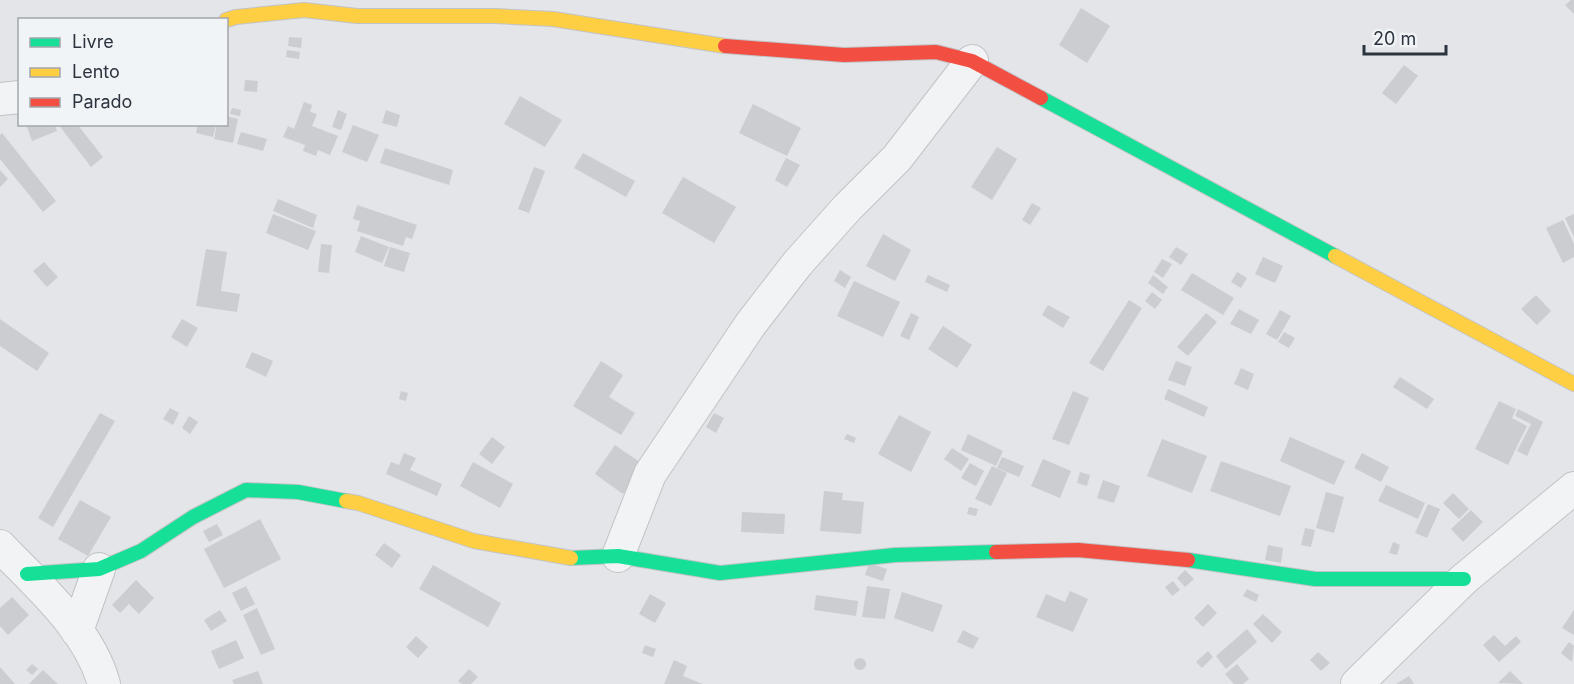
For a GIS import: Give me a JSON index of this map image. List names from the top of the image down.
{
  "legend": ["Livre", "Lento", "Parado"],
  "scale_bar": "20 m"
}
